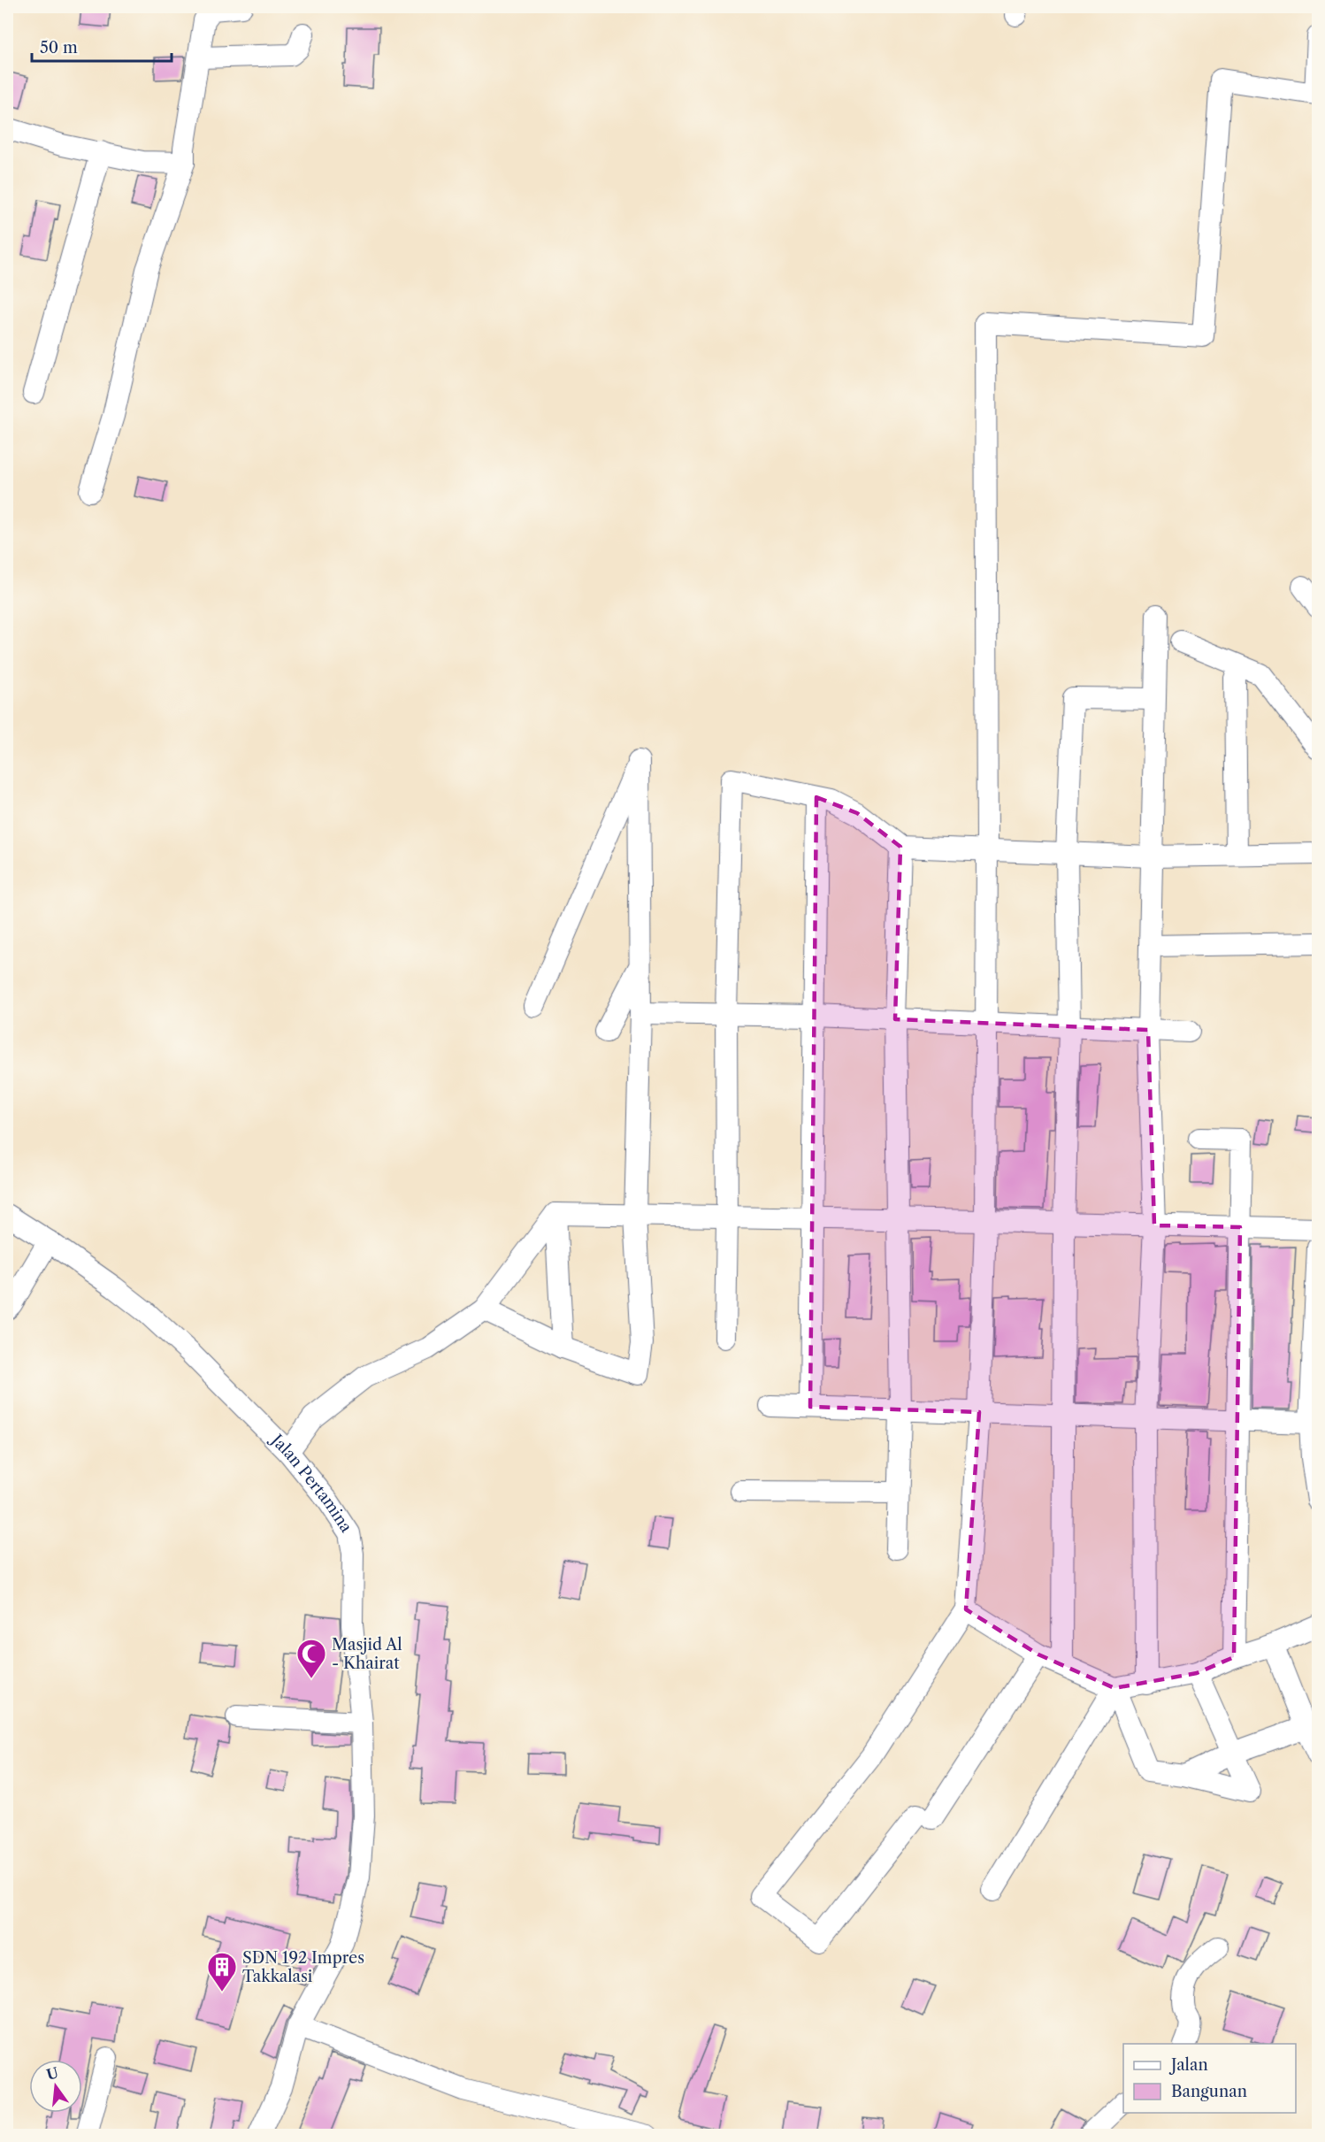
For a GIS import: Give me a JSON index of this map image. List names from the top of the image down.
{
  "streets": {
    "street": ["Jalan Pertamina"]
  },
  "places": {
    "mosque": ["Masjid Al - Khairat"],
    "building": ["SDN 192 Impres Takkalasi"]
  },
  "legend": ["Jalan", "Bangunan"],
  "scale_bar": "50 m",
  "north": "top"
}
